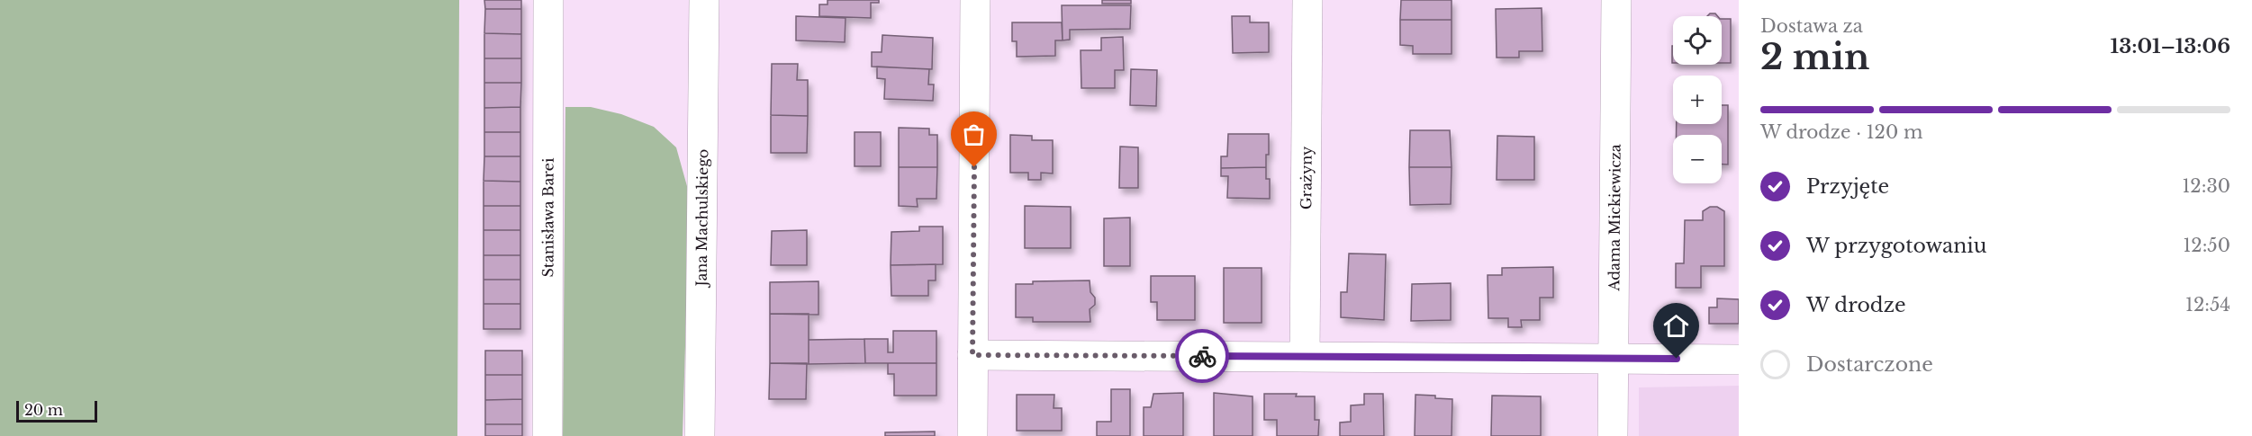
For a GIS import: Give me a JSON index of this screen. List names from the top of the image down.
{
  "streets": {
    "street": [
      "Grażyny",
      "Adama Mickiewicza",
      "Stanisława Barei",
      "Jana Machulskiego"
    ]
  },
  "scale_bar": "20 m",
  "page": {
    "heading": ["2 min", "Dostawa za", "13:01–13:06"],
    "map_buttons": ["+", "−"],
    "bar": "W drodze · 120 m",
    "list": [
      ["Przyjęte", "12:30"],
      ["W przygotowaniu", "12:50"],
      ["W drodze", "12:54"],
      "Dostarczone"
    ],
    "scale": "20 m"
  }
}
